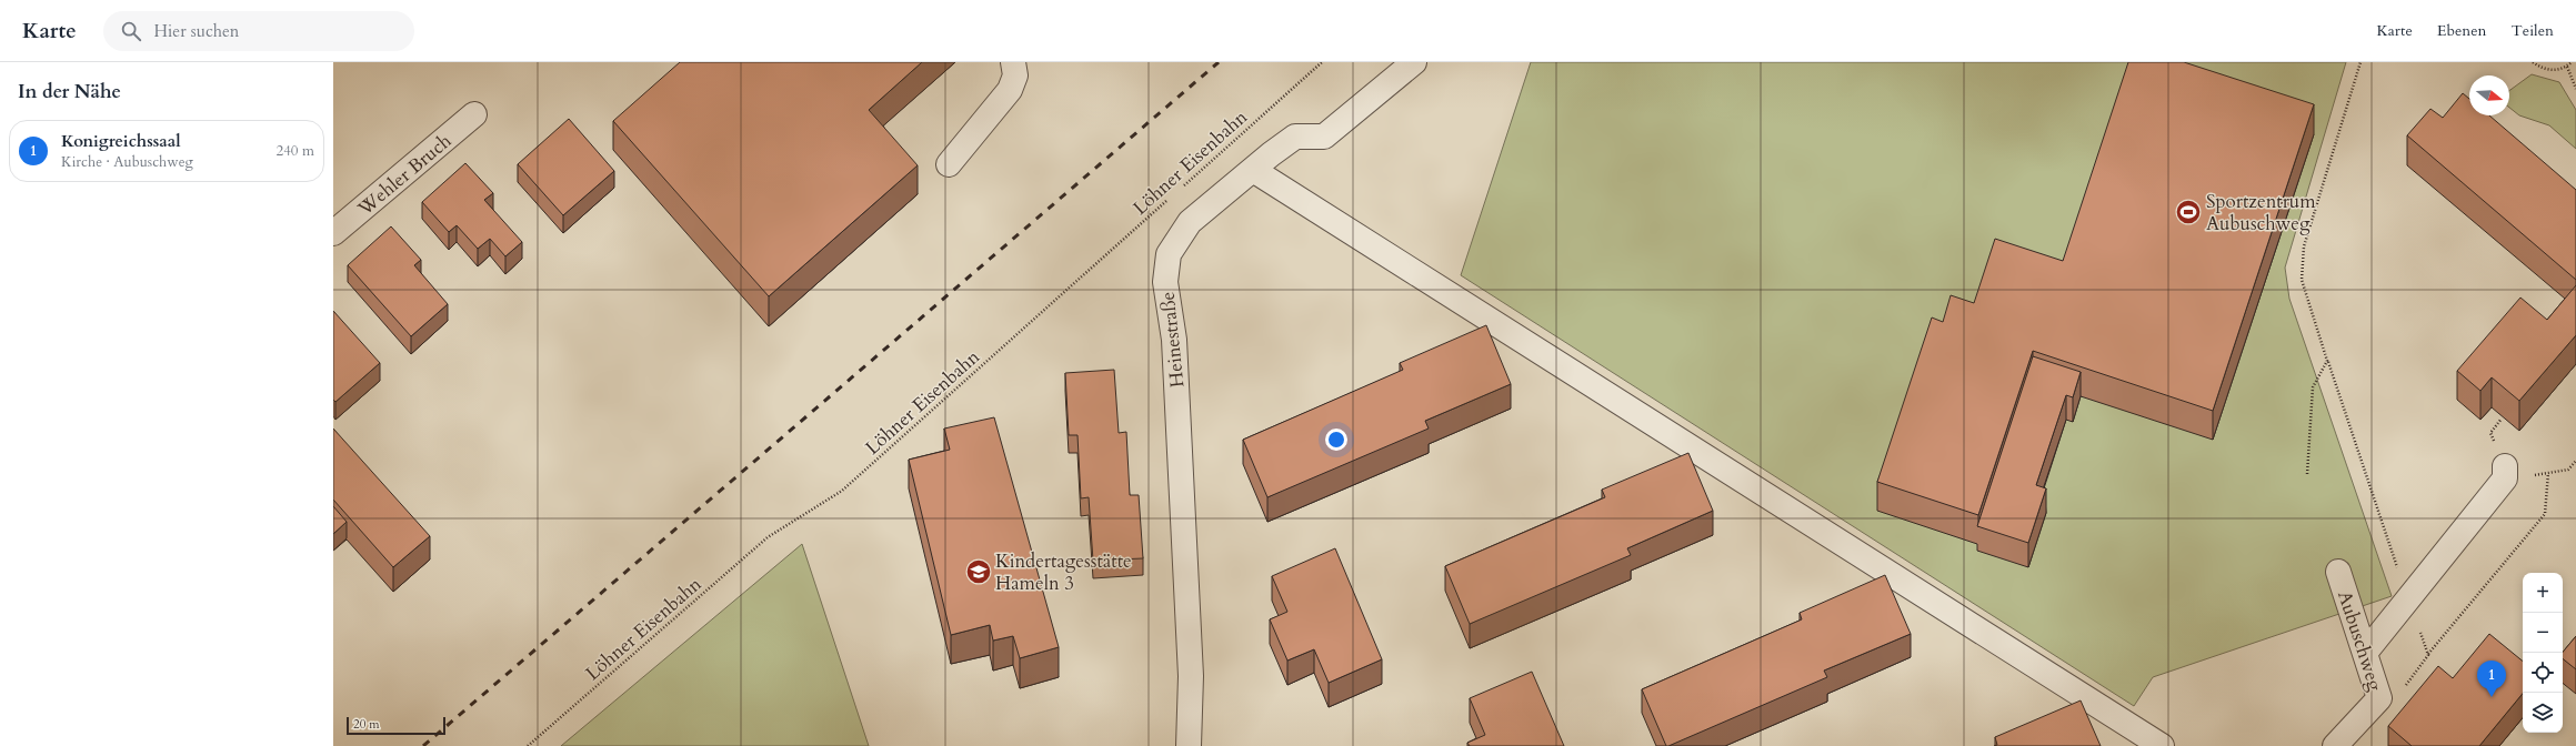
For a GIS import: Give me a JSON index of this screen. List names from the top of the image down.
{
  "streets": {
    "street": ["Wehler Bruch", "Heinestraße", "Aubuschweg"],
    "path": ["Löhner Eisenbahn"]
  },
  "places": {
    "sports": ["Sportzentrum Aubuschweg"],
    "school or university": ["Kindertagesstätte Hameln 3"]
  },
  "scale_bar": "20 m",
  "north": "right",
  "page": {
    "header": "Karte",
    "search": "Hier suchen",
    "nav": ["Karte", "Ebenen", "Teilen"],
    "heading": "In der Nähe",
    "list": [
      {
        "mark": "1",
        "name": "Konigreichssaal",
        "note": "Kirche · Aubuschweg",
        "value": "240 m"
      }
    ],
    "map_buttons": ["+", "−"],
    "pins": "1",
    "scale": "20 m"
  }
}
